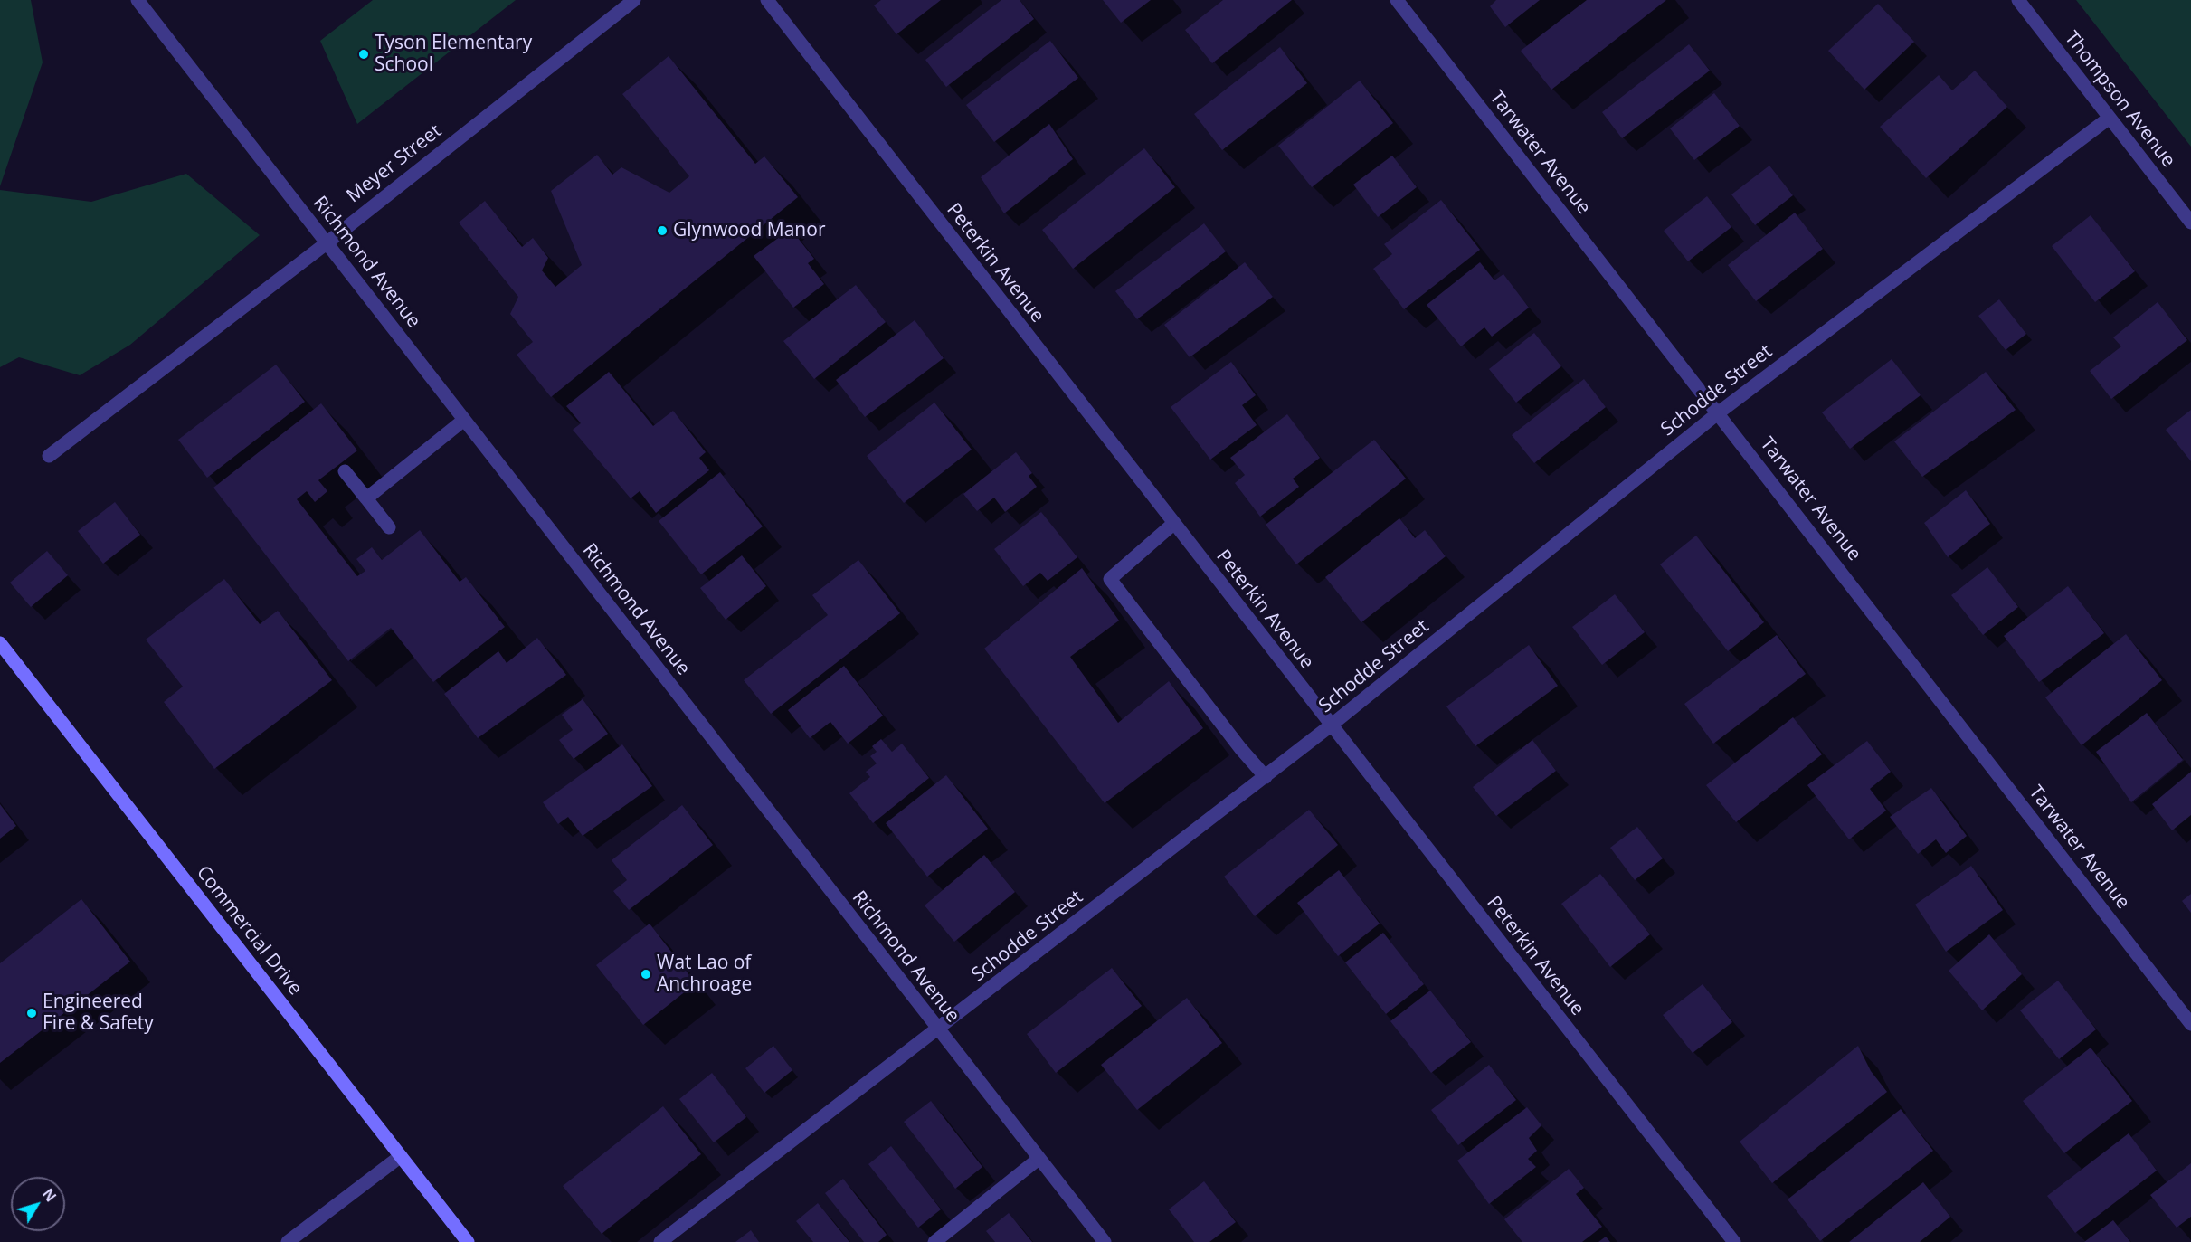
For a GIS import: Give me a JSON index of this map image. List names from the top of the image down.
{
  "streets": {
    "main road": ["Commercial Drive"],
    "street": [
      "Thompson Avenue",
      "Tarwater Avenue",
      "Meyer Street",
      "Richmond Avenue",
      "Peterkin Avenue",
      "Schodde Street"
    ]
  },
  "crossings": [
    ["Thompson Avenue", "Schodde Street"],
    ["Tarwater Avenue", "Schodde Street"],
    ["Meyer Street", "Richmond Avenue"],
    ["Richmond Avenue", "Schodde Street"],
    ["Peterkin Avenue", "Schodde Street"]
  ],
  "places": [
    "Tyson Elementary School",
    "Glynwood Manor",
    "Wat Lao of Anchroage",
    "Engineered Fire & Safety"
  ],
  "north": "top right"
}
